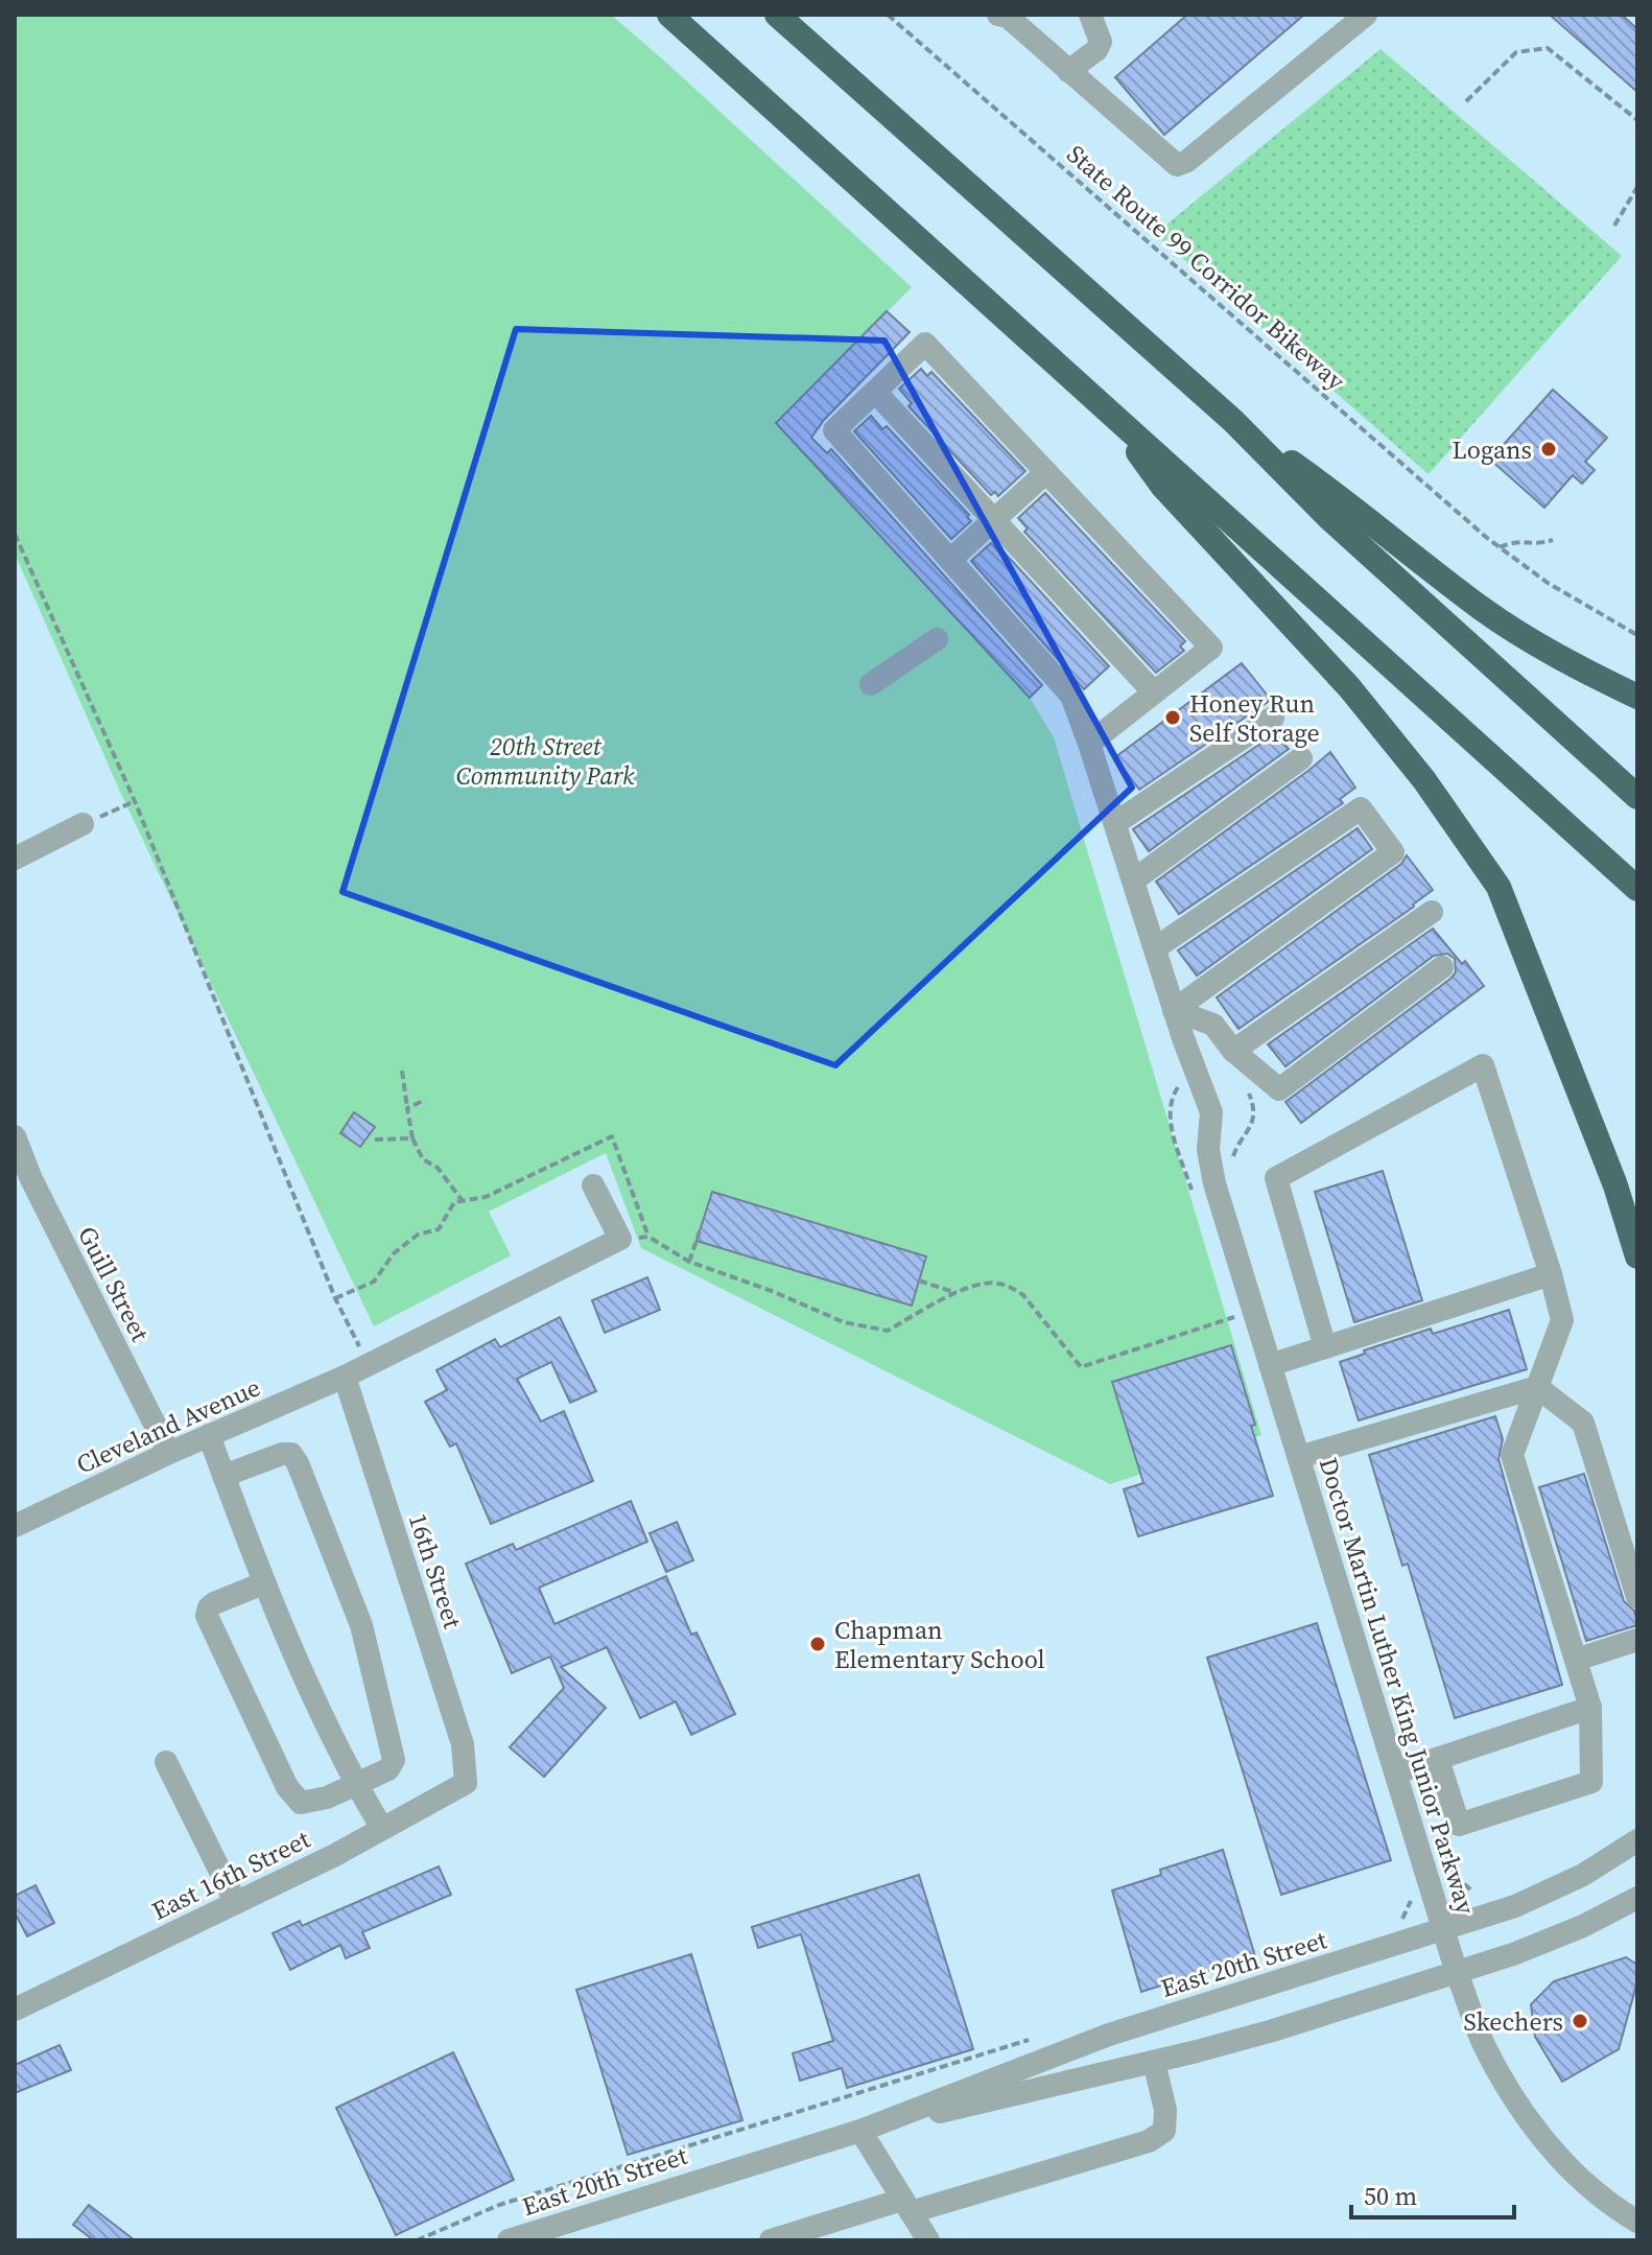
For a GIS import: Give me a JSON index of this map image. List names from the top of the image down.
{
  "streets": {
    "street": [
      "Guill Street",
      "Cleveland Avenue",
      "16th Street",
      "Doctor Martin Luther King Junior Parkway",
      "East 16th Street",
      "East 20th Street"
    ],
    "path": ["State Route 99 Corridor Bikeway"]
  },
  "crossings": [
    ["Guill Street", "Cleveland Avenue"],
    ["Cleveland Avenue", "16th Street"],
    ["16th Street", "East 16th Street"],
    ["Doctor Martin Luther King Junior Parkway", "East 20th Street"]
  ],
  "parks": ["20th Street Community Park"],
  "places": [
    "Logans",
    "Honey Run Self Storage",
    "Chapman Elementary School",
    "Skechers"
  ],
  "scale_bar": "50 m"
}
